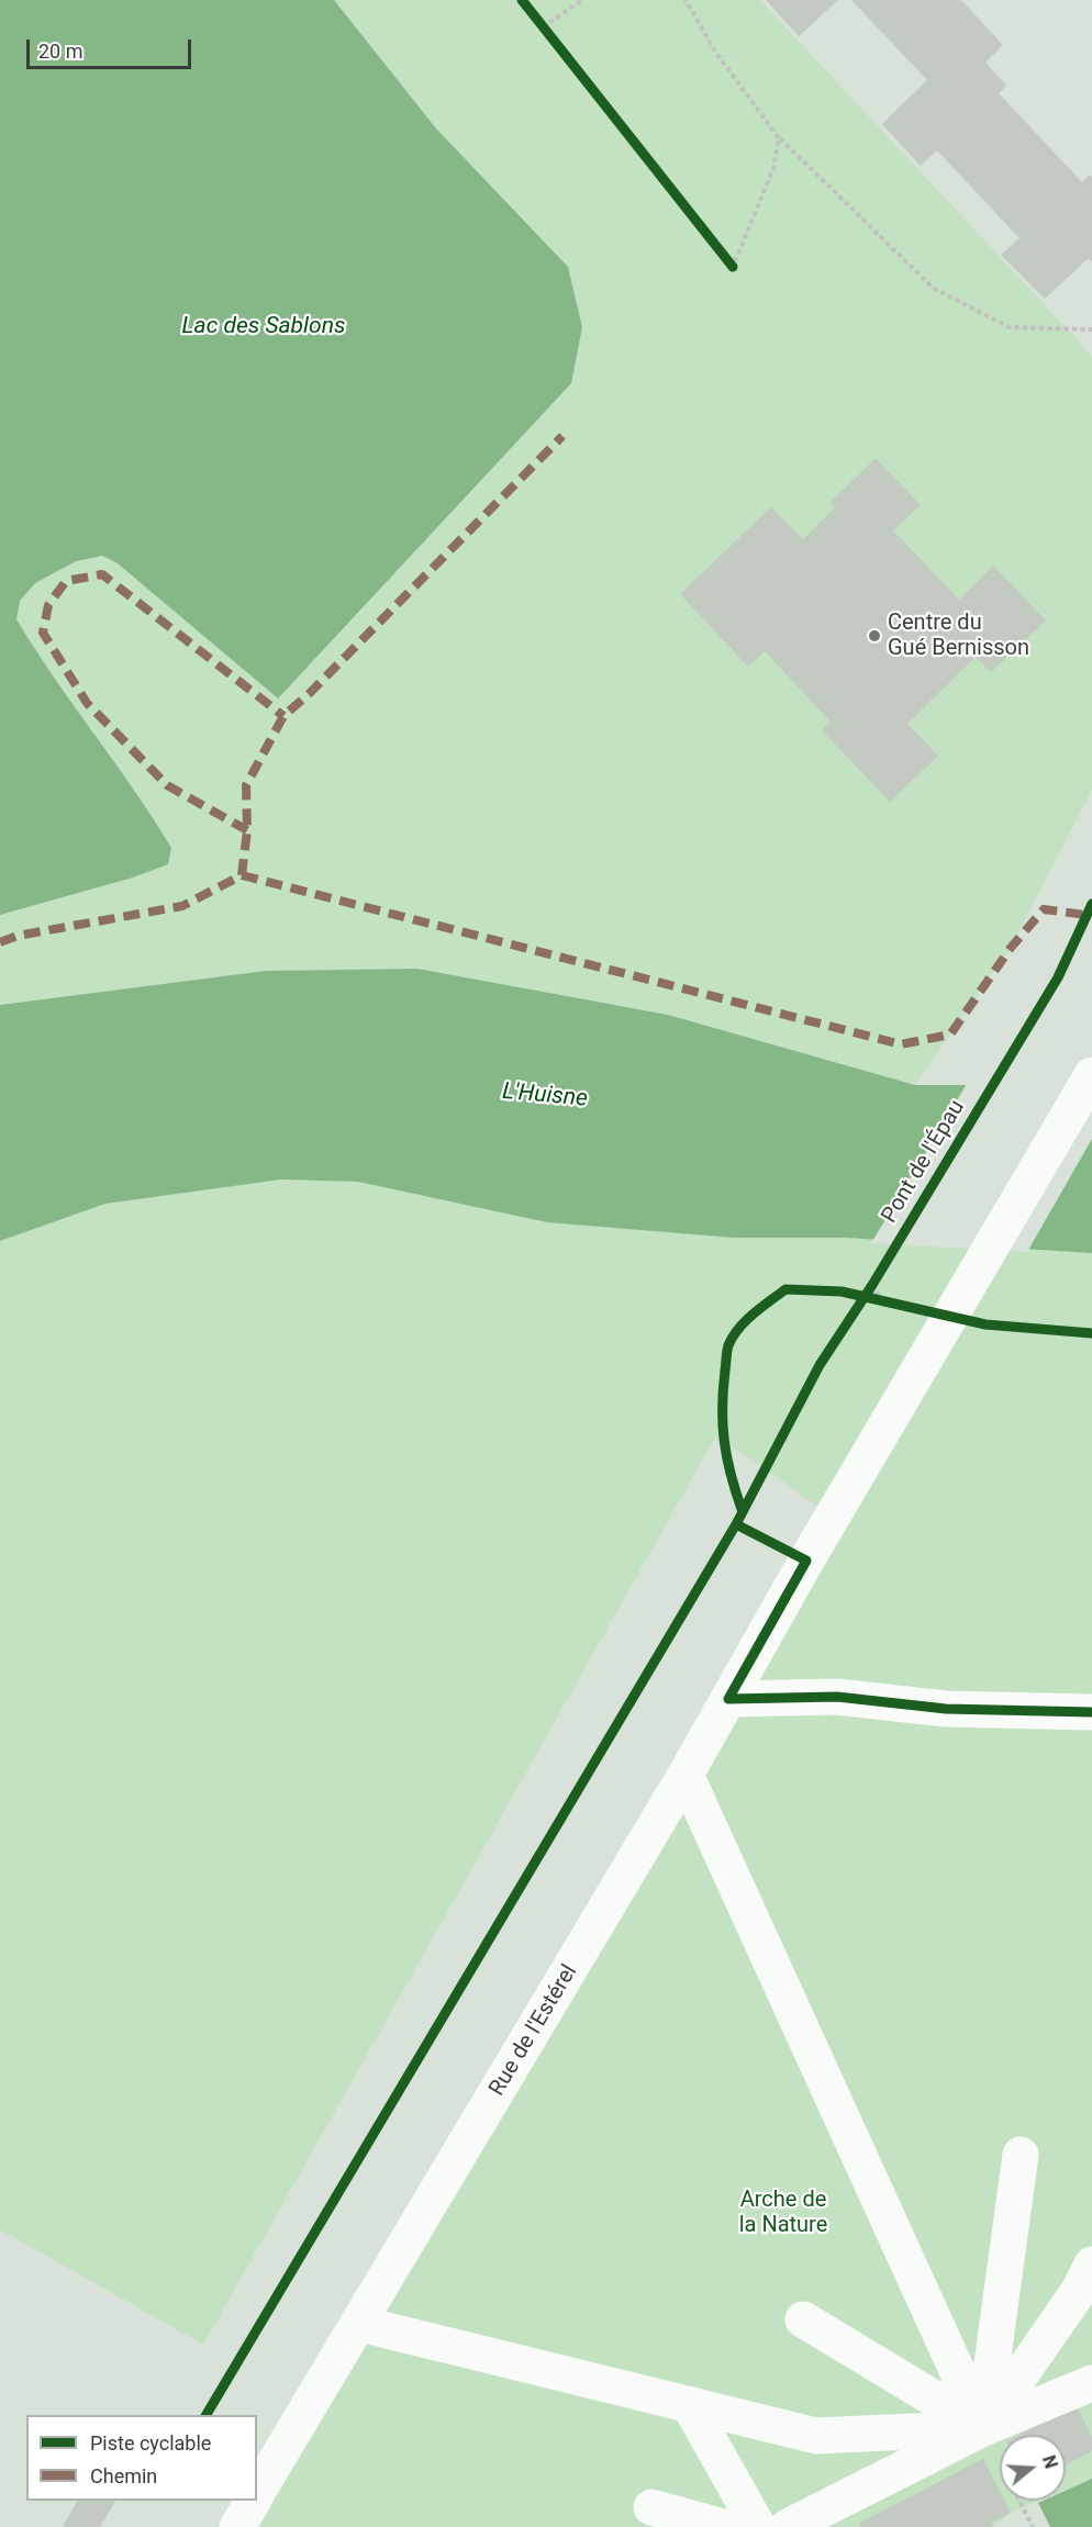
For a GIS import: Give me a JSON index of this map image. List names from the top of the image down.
{
  "streets": {
    "street": ["Rue de l'Estérel"],
    "cycle path": ["Pont de l'Épau"]
  },
  "water": ["Lac des Sablons", "L'Huisne"],
  "parks": ["Arche de la Nature"],
  "places": ["Centre du Gué Bernisson"],
  "legend": ["Piste cyclable", "Chemin"],
  "scale_bar": "20 m",
  "north": "right"
}
